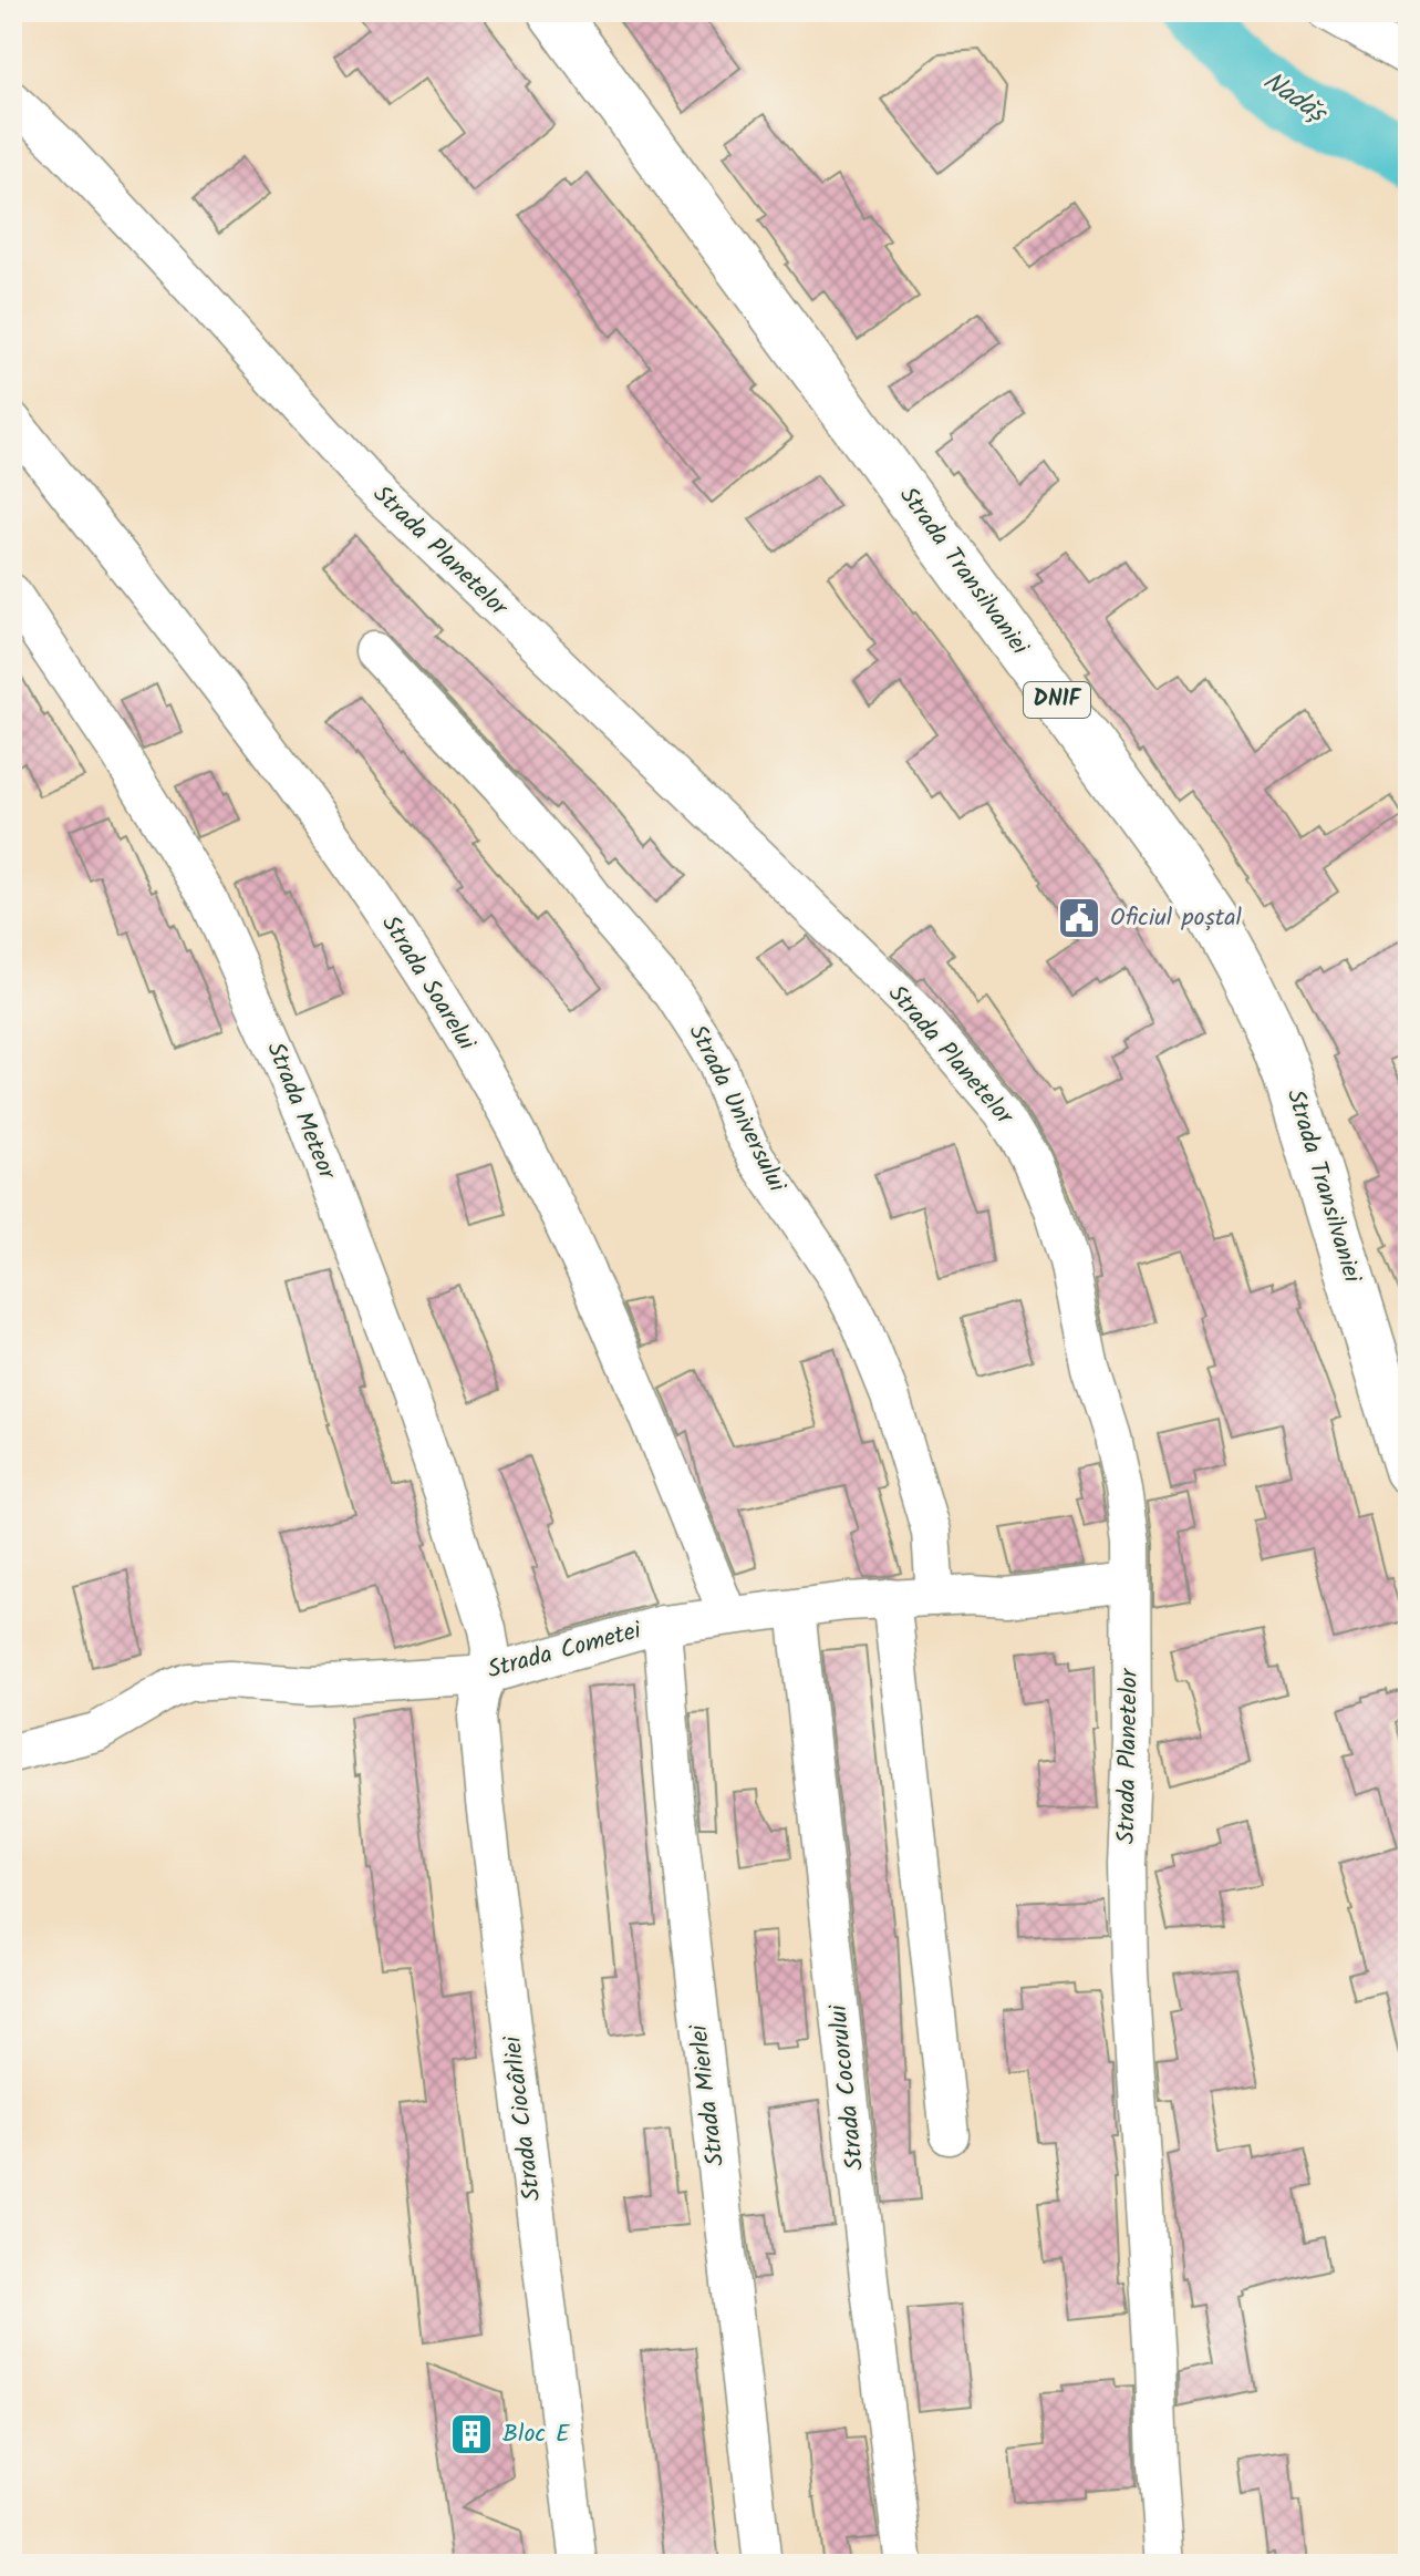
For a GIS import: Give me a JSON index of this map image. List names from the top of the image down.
{
  "streets": {
    "main road": ["Strada Transilvaniei", "DN1F"],
    "street": [
      "Strada Planetelor",
      "Strada Soarelui",
      "Strada Universului",
      "Strada Meteor",
      "Strada Cometei",
      "Strada Cocorului",
      "Strada Mierlei",
      "Strada Ciocârliei"
    ]
  },
  "crossings": [
    ["Strada Planetelor", "Strada Cometei"],
    ["Strada Soarelui", "Strada Cometei"],
    ["Strada Universului", "Strada Cometei"],
    ["Strada Meteor", "Strada Cometei"],
    ["Strada Meteor", "Strada Ciocârliei"],
    ["Strada Cometei", "Strada Cocorului"],
    ["Strada Cometei", "Strada Mierlei"],
    ["Strada Cometei", "Strada Ciocârliei"]
  ],
  "water": ["Nadăș"],
  "places": {
    "public building": ["Oficiul poștal"],
    "building": ["Bloc E"]
  }
}
